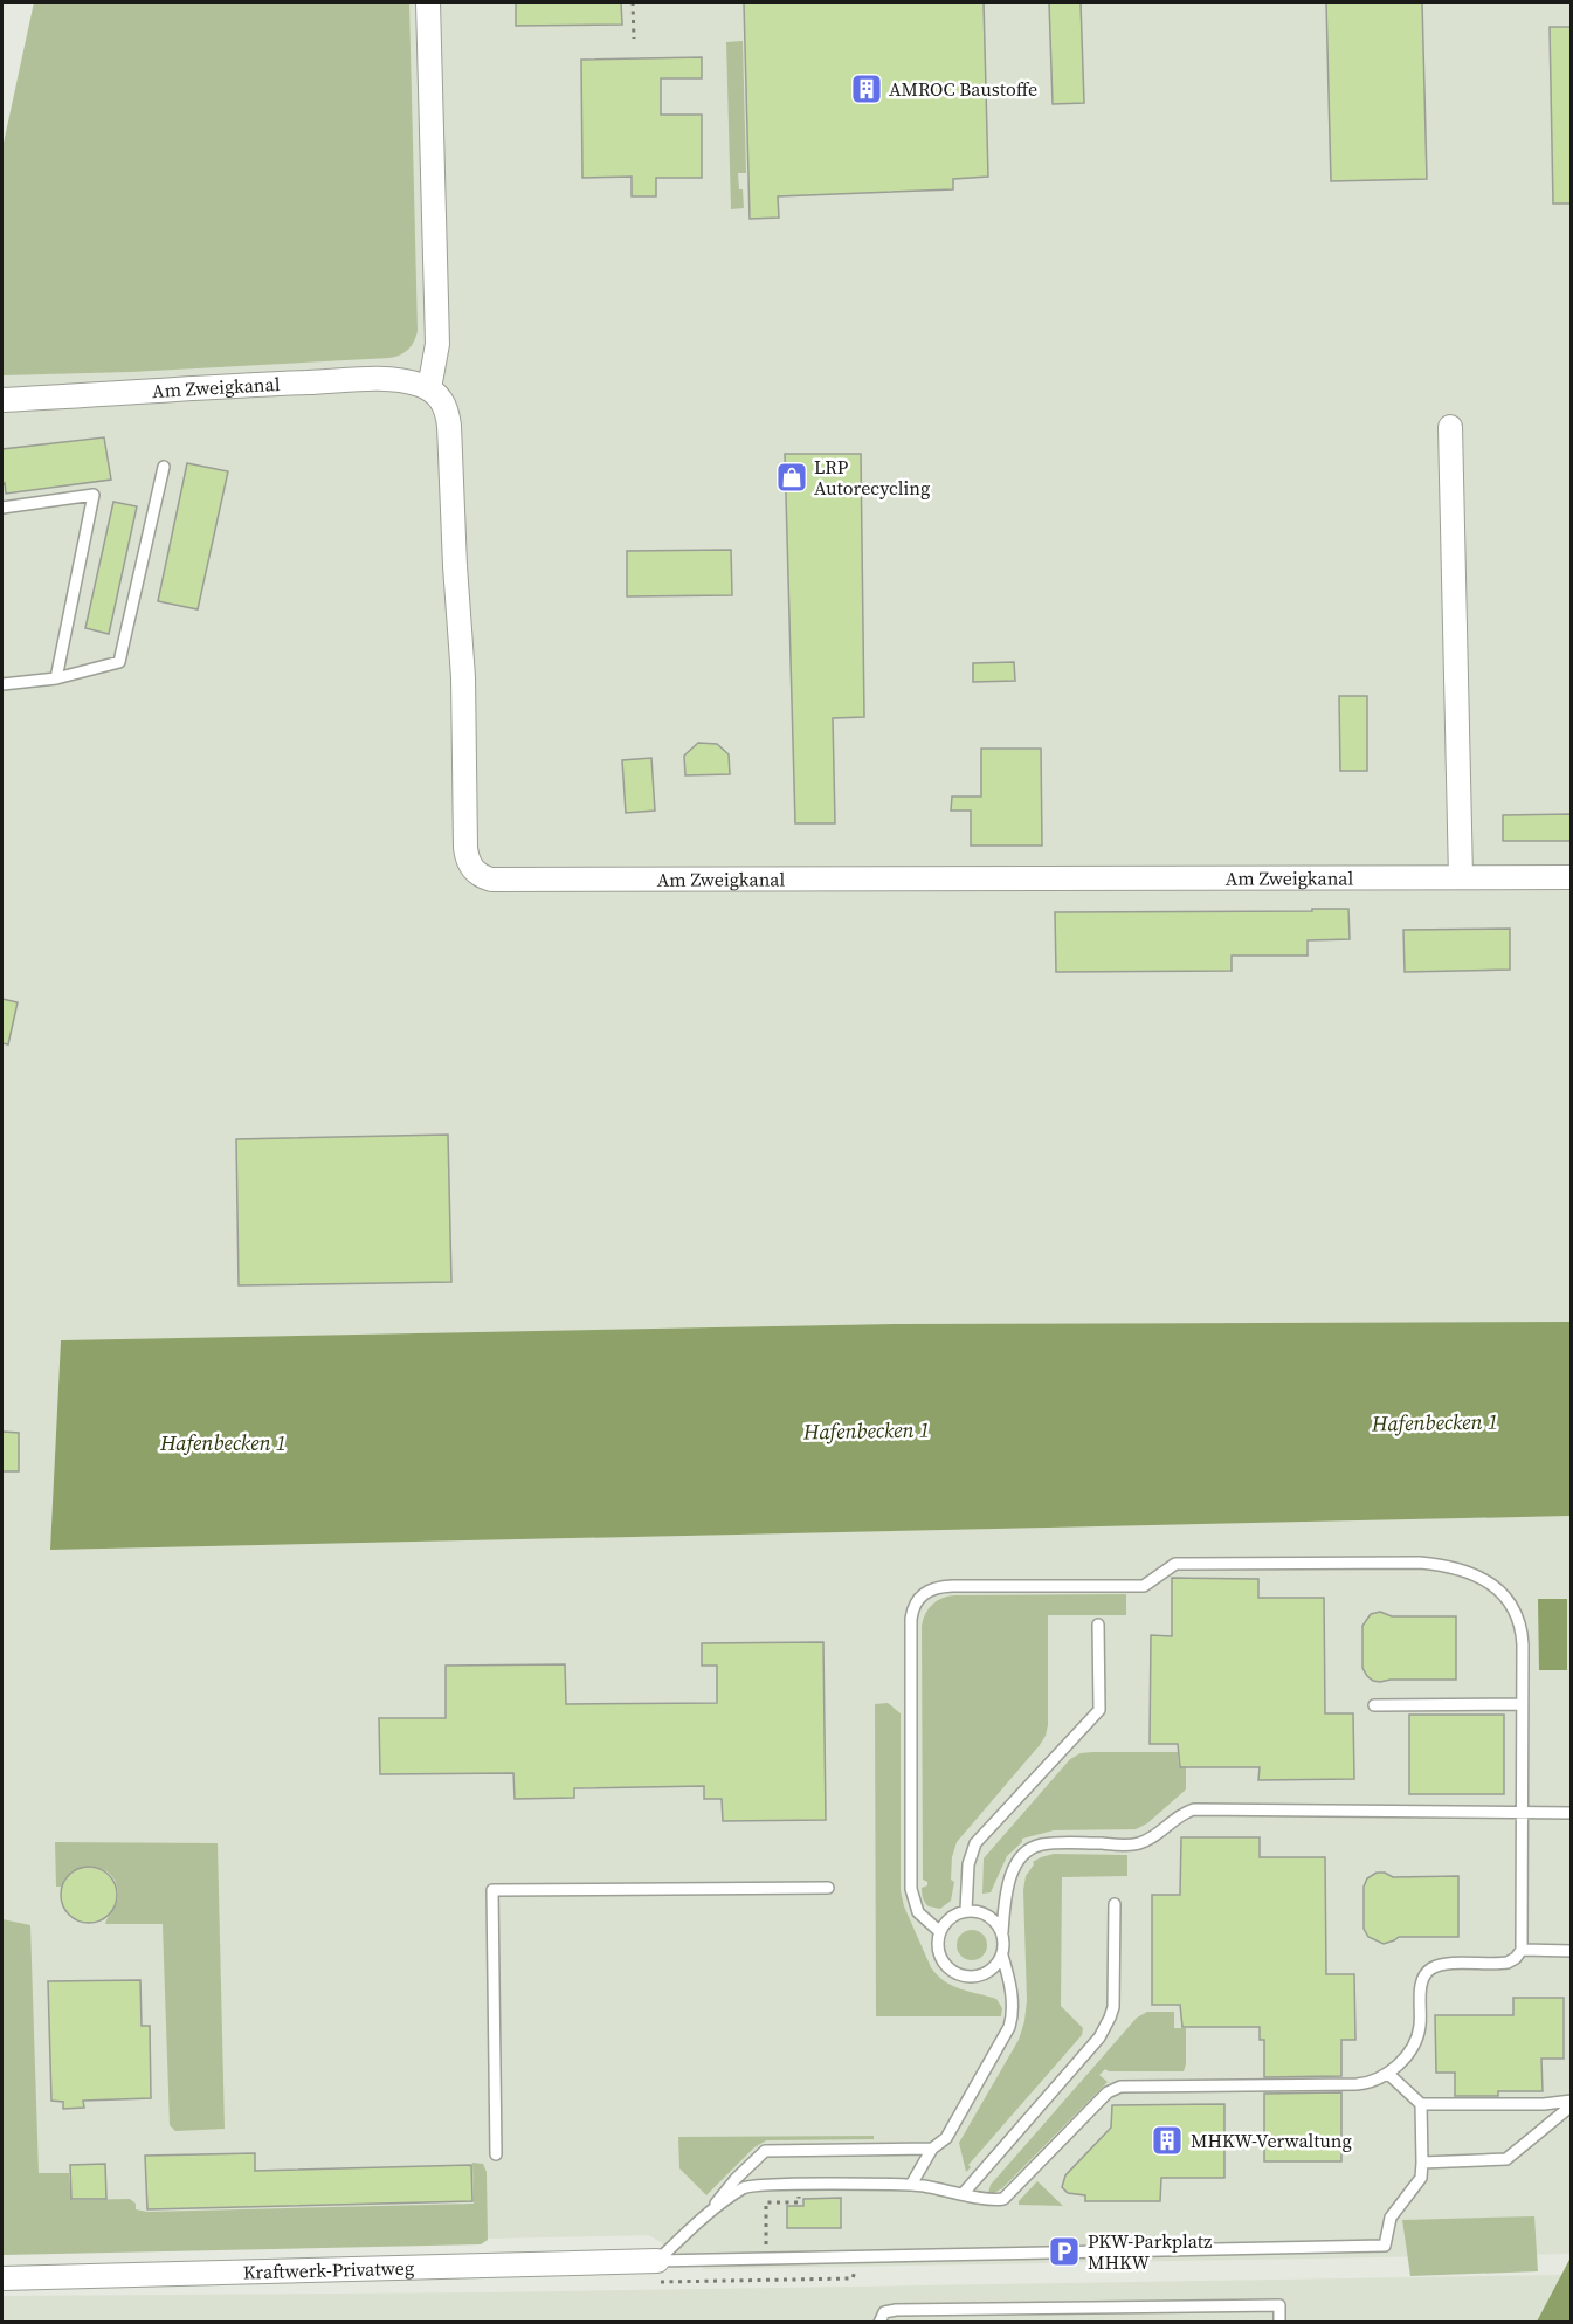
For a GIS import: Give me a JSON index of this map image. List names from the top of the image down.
{
  "streets": {
    "street": ["Am Zweigkanal", "Kraftwerk-Privatweg"]
  },
  "water": ["Hafenbecken 1"],
  "places": {
    "building": ["AMROC Baustoffe", "MHKW-Verwaltung"],
    "shop": ["LRP Autorecycling"],
    "parking": ["PKW-Parkplatz MHKW"]
  }
}
